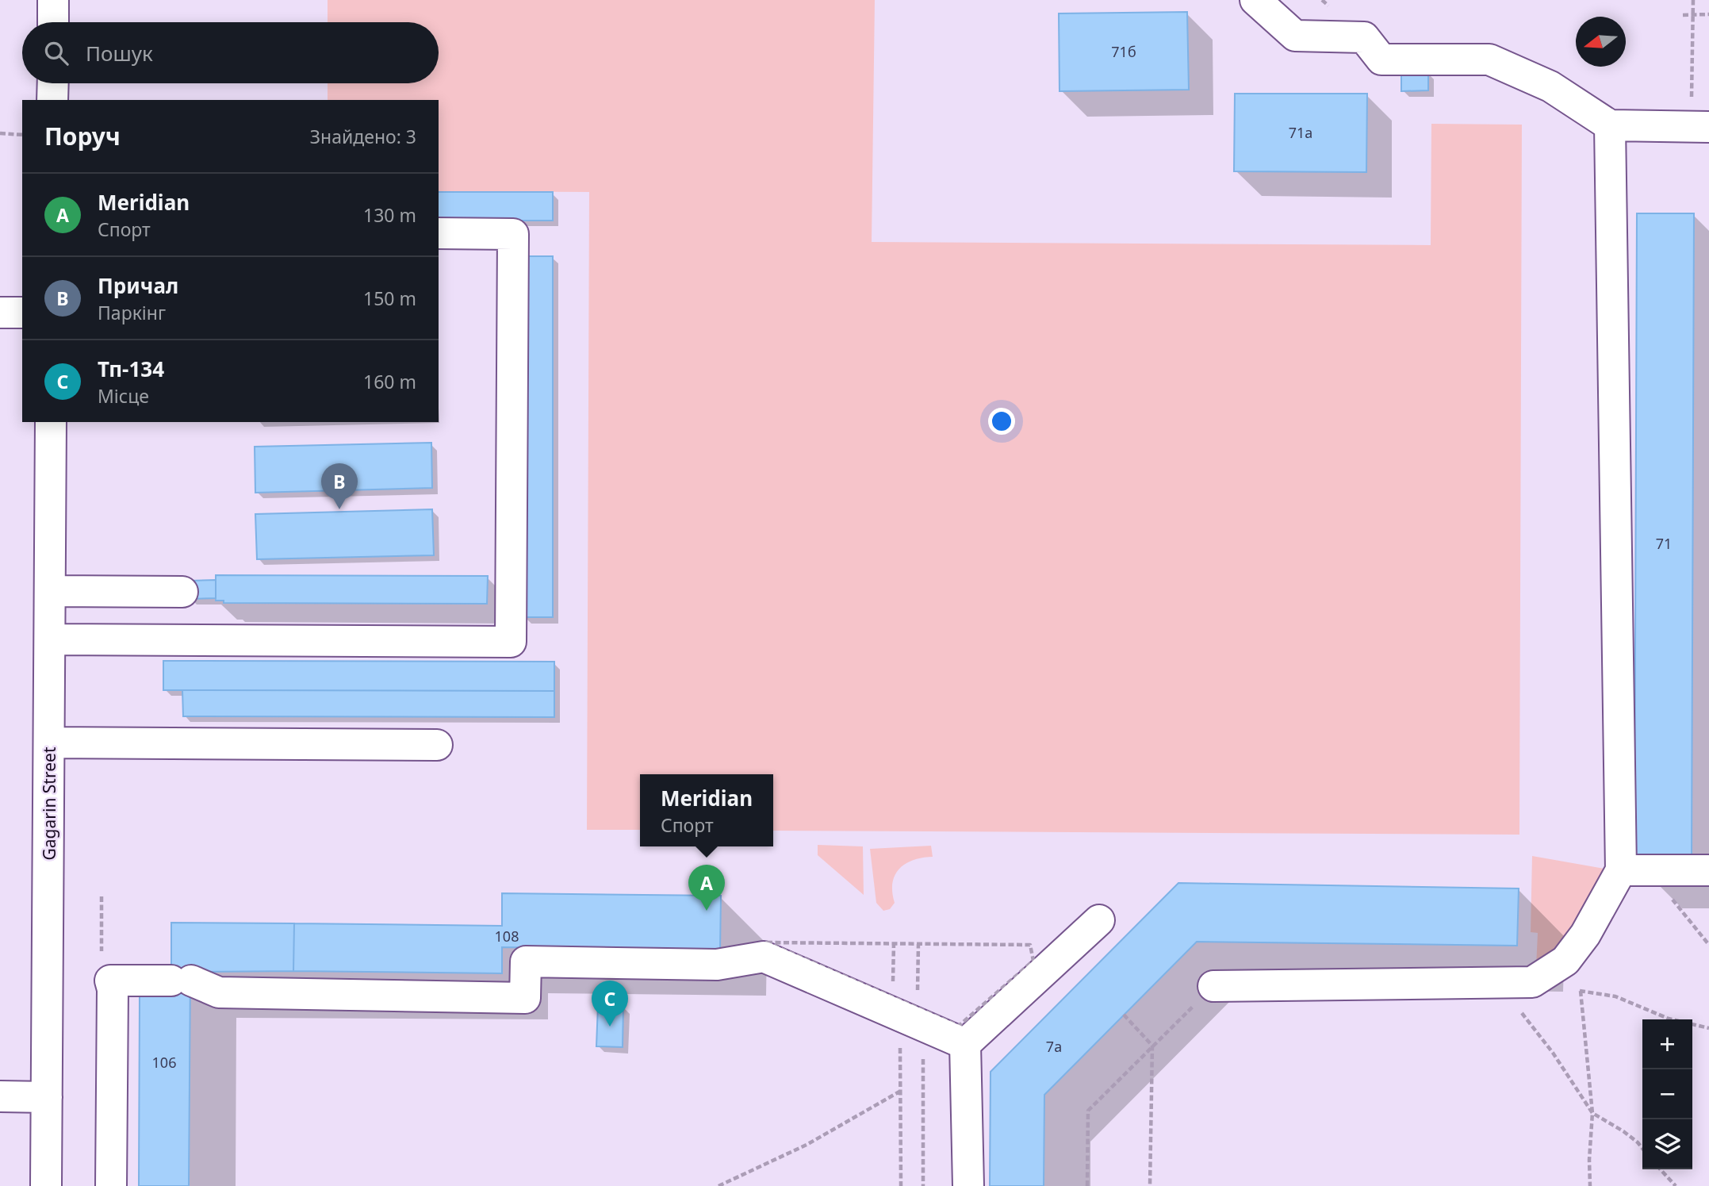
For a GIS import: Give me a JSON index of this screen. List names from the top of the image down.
{
  "streets": {
    "street": ["Gagarin Street"]
  },
  "house_numbers": [
    "71б",
    "71а",
    "71",
    "108",
    "7а",
    "106"
  ],
  "north": "left",
  "page": {
    "search": "Пошук",
    "heading": ["Поруч", "Знайдено: 3"],
    "list": [
      {
        "mark": "A",
        "name": "Meridian",
        "note": "Спорт",
        "value": "130 m"
      },
      {
        "mark": "B",
        "name": "Причал",
        "note": "Паркінг",
        "value": "150 m"
      },
      {
        "mark": "C",
        "name": "Тп-134",
        "note": "Місце",
        "value": "160 m"
      }
    ],
    "pins": ["B", "A", "C"],
    "popup": ["Meridian", "Спорт"],
    "map_buttons": ["+", "−"]
  }
}
